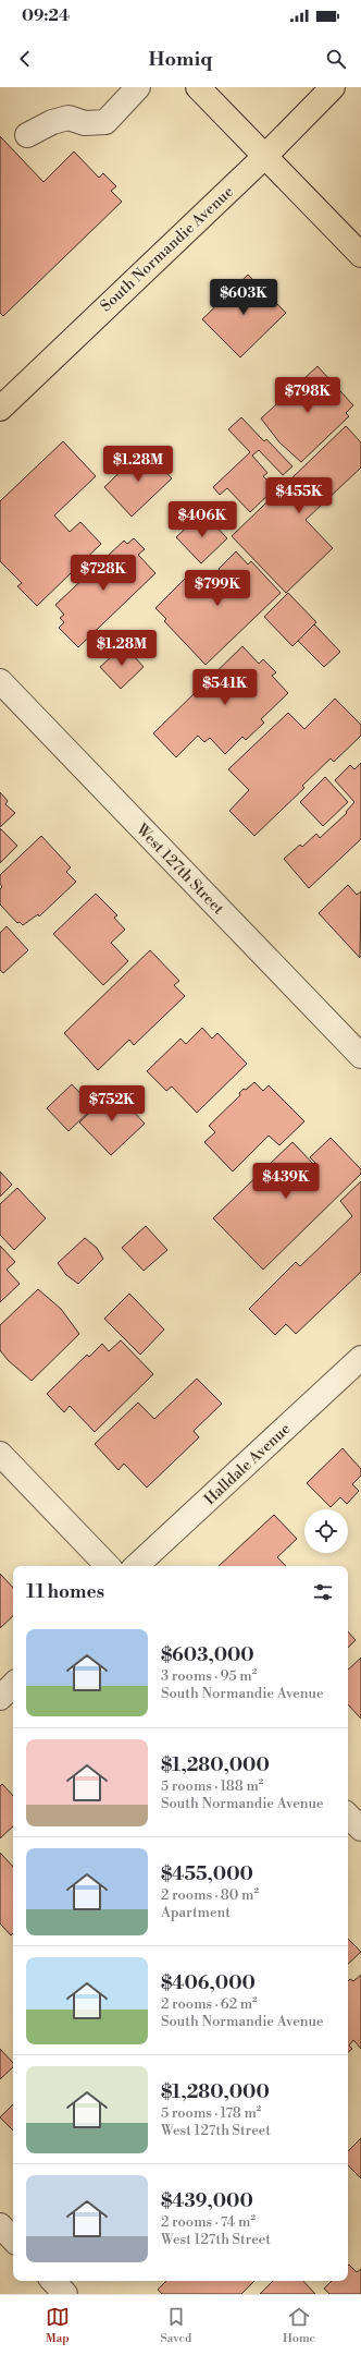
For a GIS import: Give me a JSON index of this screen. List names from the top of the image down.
{
  "streets": {
    "main road": ["South Normandie Avenue"],
    "street": ["West 127th Street", "Halldale Avenue"]
  },
  "page": {
    "status": "09:24",
    "header": "Homiq",
    "price": [
      "$603K",
      "$798K",
      "$1.28M",
      "$455K",
      "$406K",
      "$728K",
      "$799K",
      "$1.28M",
      "$541K",
      "$752K",
      "$439K"
    ],
    "heading": "11 homes",
    "list": [
      {
        "name": "$603,000",
        "note": "3 rooms · 95 m² · South Normandie Avenue"
      },
      {
        "name": "$1,280,000",
        "note": "5 rooms · 188 m² · South Normandie Avenue"
      },
      {
        "name": "$455,000",
        "note": "2 rooms · 80 m² · Apartment"
      },
      {
        "name": "$406,000",
        "note": "2 rooms · 62 m² · South Normandie Avenue"
      },
      {
        "name": "$1,280,000",
        "note": "5 rooms · 178 m² · West 127th Street"
      },
      {
        "name": "$439,000",
        "note": "2 rooms · 74 m² · West 127th Street"
      }
    ],
    "tabs": ["Map", "Saved", "Home"]
  }
}
